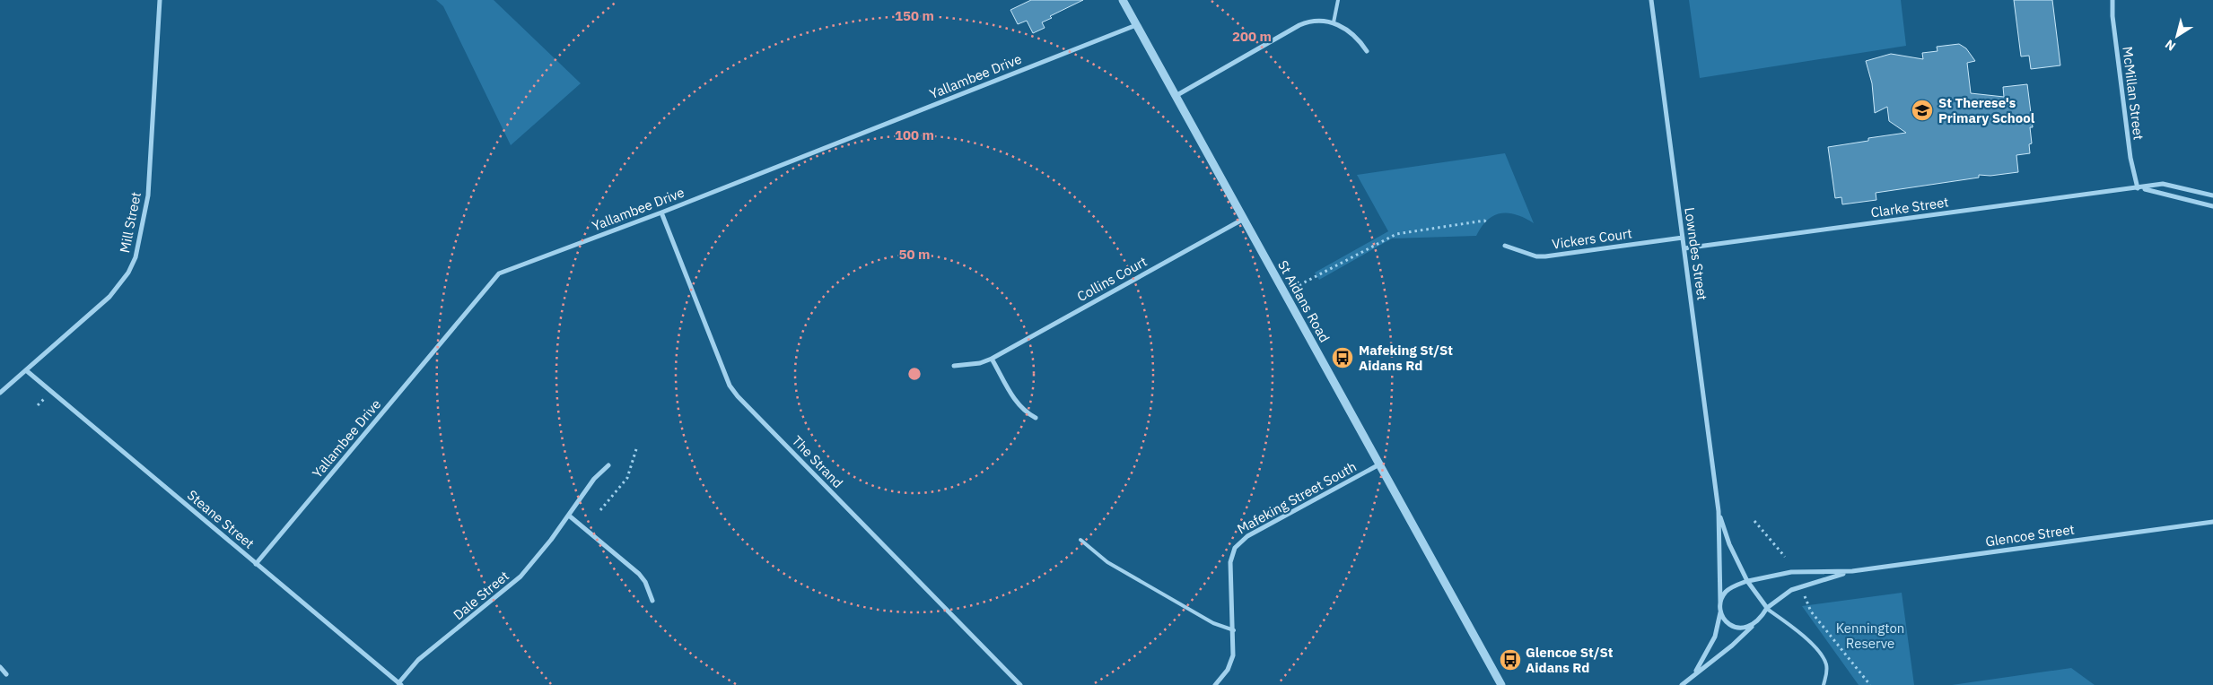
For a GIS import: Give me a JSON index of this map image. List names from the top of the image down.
{
  "streets": {
    "street": [
      "Yallambee Drive",
      "McMillan Street",
      "Clarke Street",
      "Mill Street",
      "Vickers Court",
      "Lowndes Street",
      "Collins Court",
      "St Aidans Road",
      "The Strand",
      "Mafeking Street South",
      "Steane Street",
      "Glencoe Street",
      "Dale Street"
    ]
  },
  "crossings": [
    ["Yallambee Drive", "St Aidans Road"],
    ["Yallambee Drive", "The Strand"],
    ["Yallambee Drive", "Steane Street"],
    ["McMillan Street", "Clarke Street"],
    ["Clarke Street", "Lowndes Street"],
    ["Mill Street", "Steane Street"],
    ["Vickers Court", "Lowndes Street"],
    ["Lowndes Street", "Glencoe Street"],
    ["Collins Court", "St Aidans Road"],
    ["St Aidans Road", "Mafeking Street South"],
    ["Steane Street", "Dale Street"]
  ],
  "parks": ["Kennington Reserve"],
  "places": {
    "school or university": ["St Therese's Primary School"],
    "bus stop": ["Mafeking St/St Aidans Rd", "Glencoe St/St Aidans Rd"]
  },
  "north": "bottom left",
  "rings": [
    "150 m",
    "200 m",
    "100 m",
    "50 m"
  ]
}
